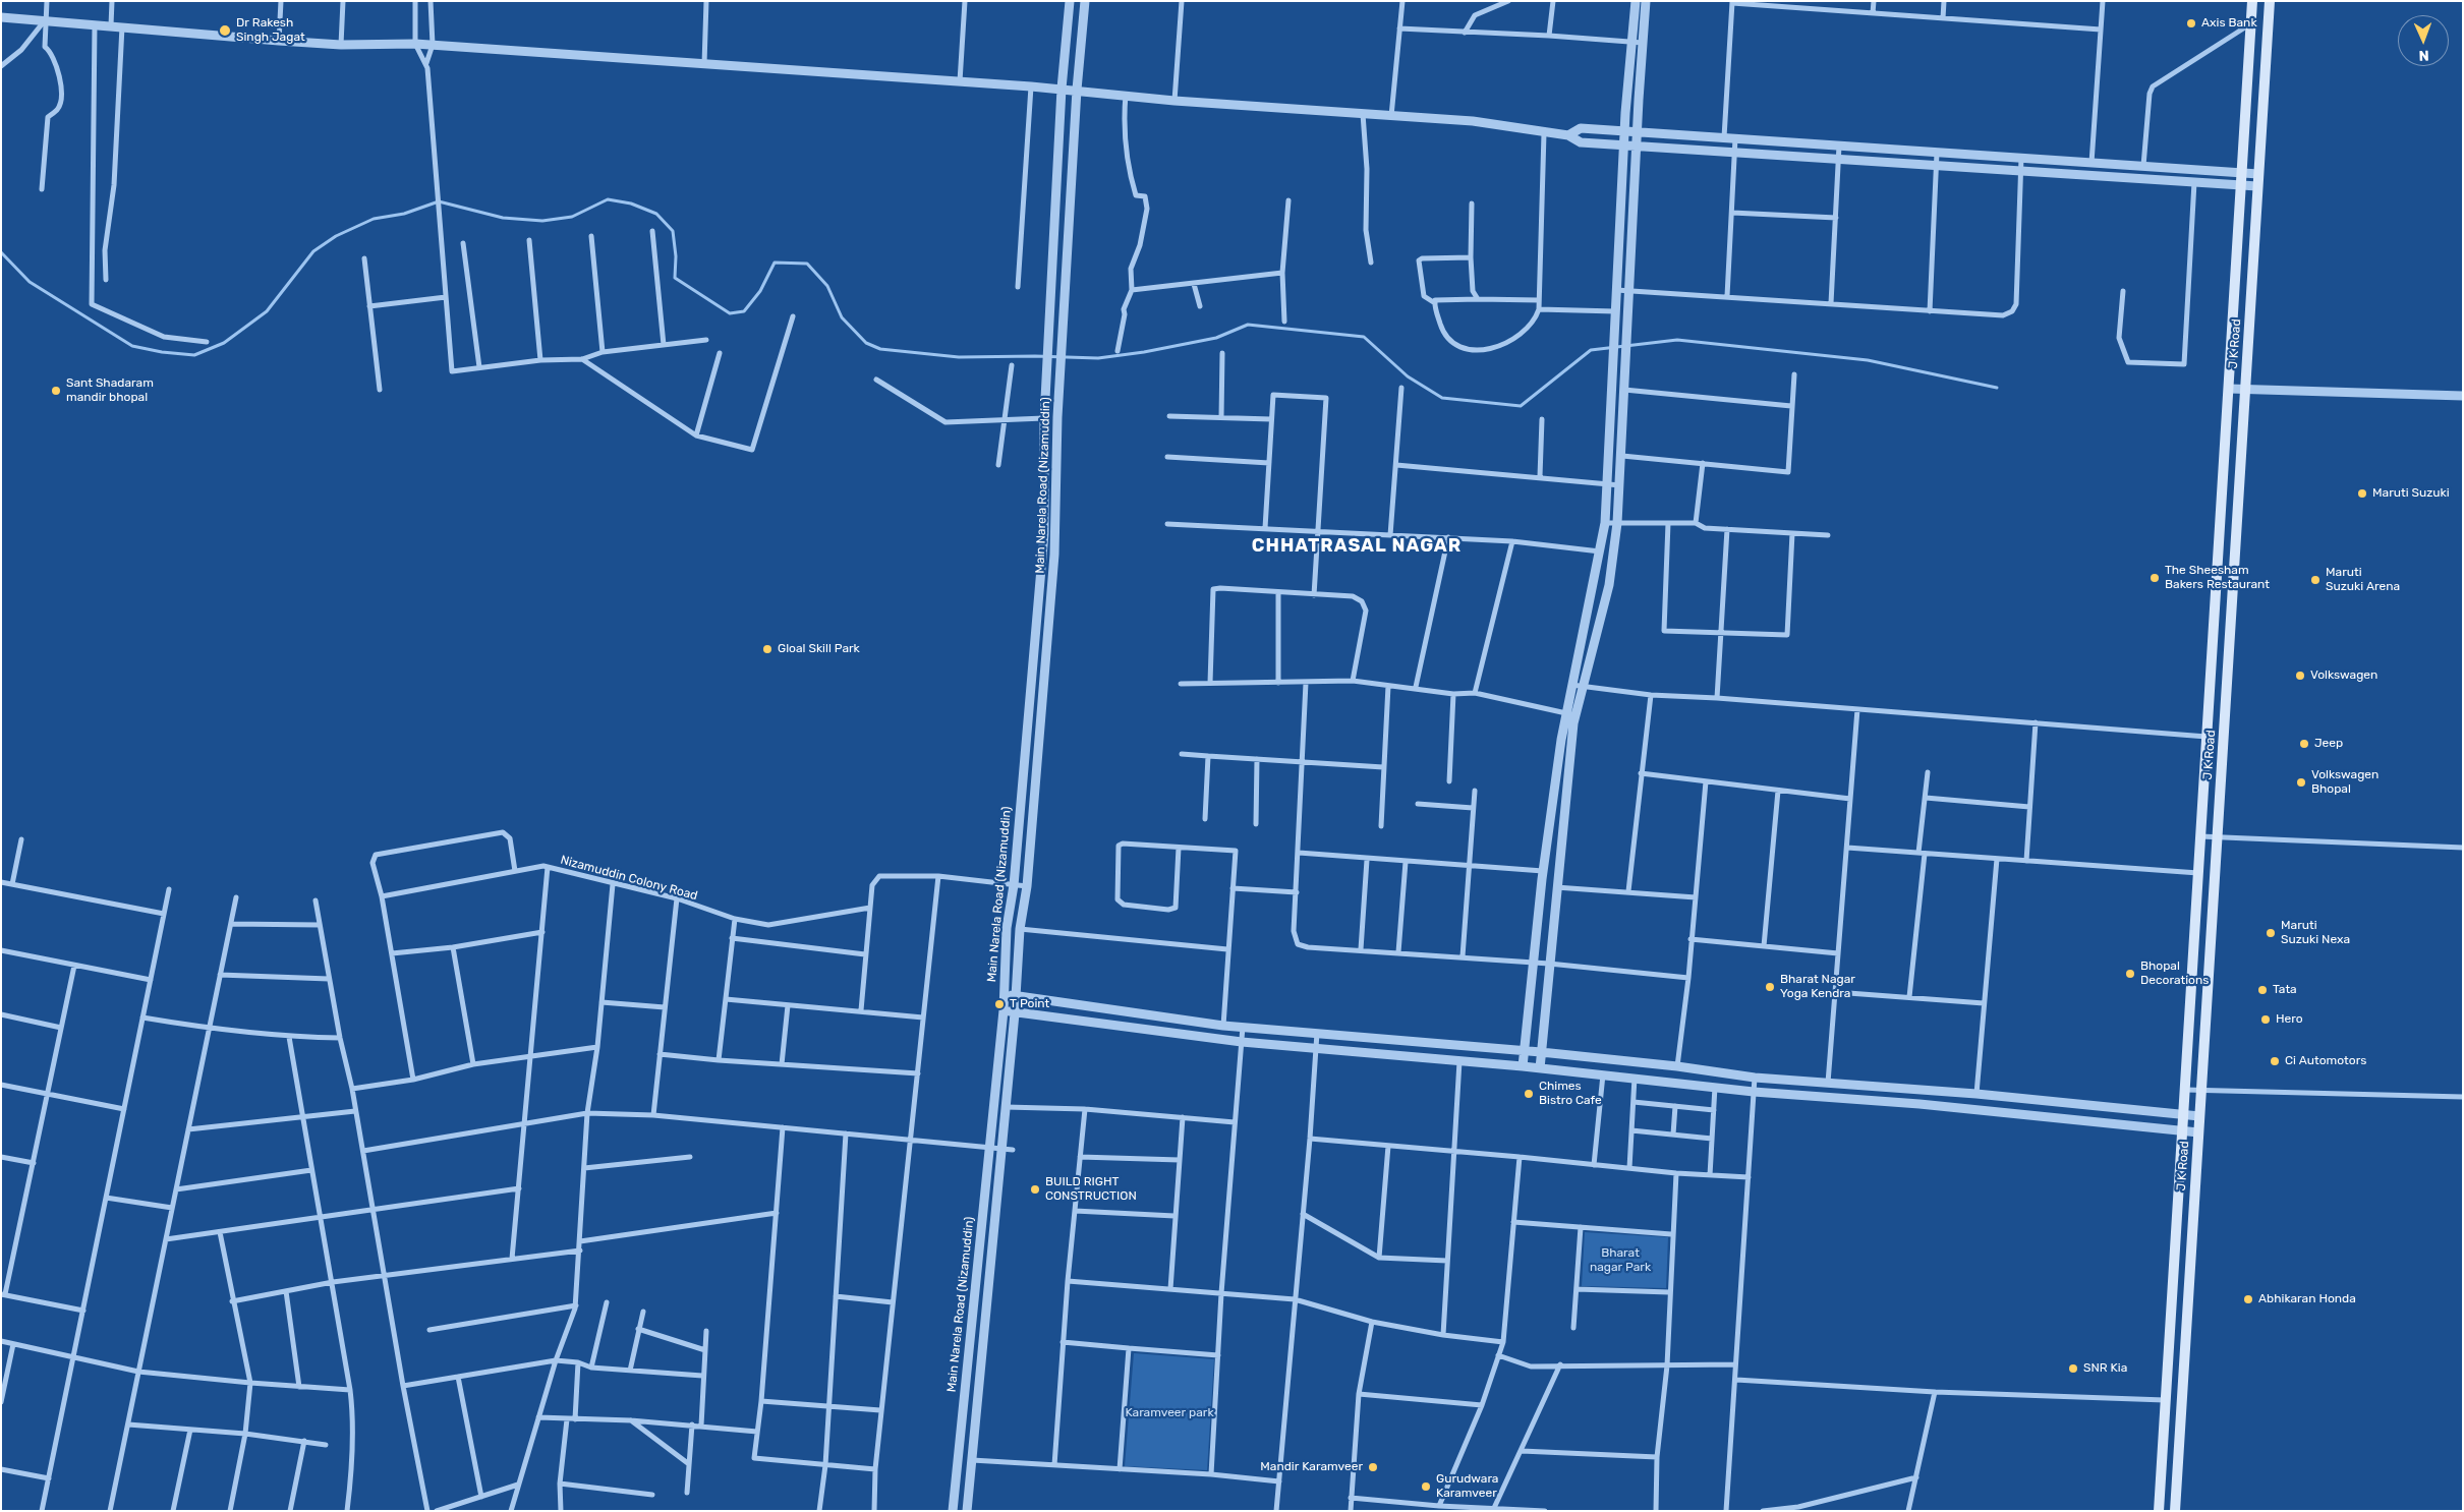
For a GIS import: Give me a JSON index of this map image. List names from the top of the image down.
{
  "streets": {
    "main road": ["J K Road"],
    "street": ["Main Narela Road (Nizamuddin)", "Nizamuddin Colony Road"]
  },
  "districts": ["CHHATRASAL NAGAR"],
  "parks": ["Bharat nagar Park", "Karamveer park"],
  "places": [
    "Axis Bank",
    "Dr Rakesh Singh Jagat",
    "Sant Shadaram mandir bhopal",
    "Maruti Suzuki",
    "The Sheesham Bakers Restaurant",
    "Maruti Suzuki Arena",
    "Gloal Skill Park",
    "Volkswagen",
    "Jeep",
    "Volkswagen Bhopal",
    "Maruti Suzuki Nexa",
    "Bhopal Decorations",
    "Bharat Nagar Yoga Kendra",
    "Tata",
    "T Point",
    "Hero",
    "Ci Automotors",
    "Chimes Bistro Cafe",
    "BUILD RIGHT CONSTRUCTION",
    "Abhikaran Honda",
    "SNR Kia",
    "Mandir Karamveer",
    "Gurudwara Karamveer"
  ],
  "north": "bottom"
}
